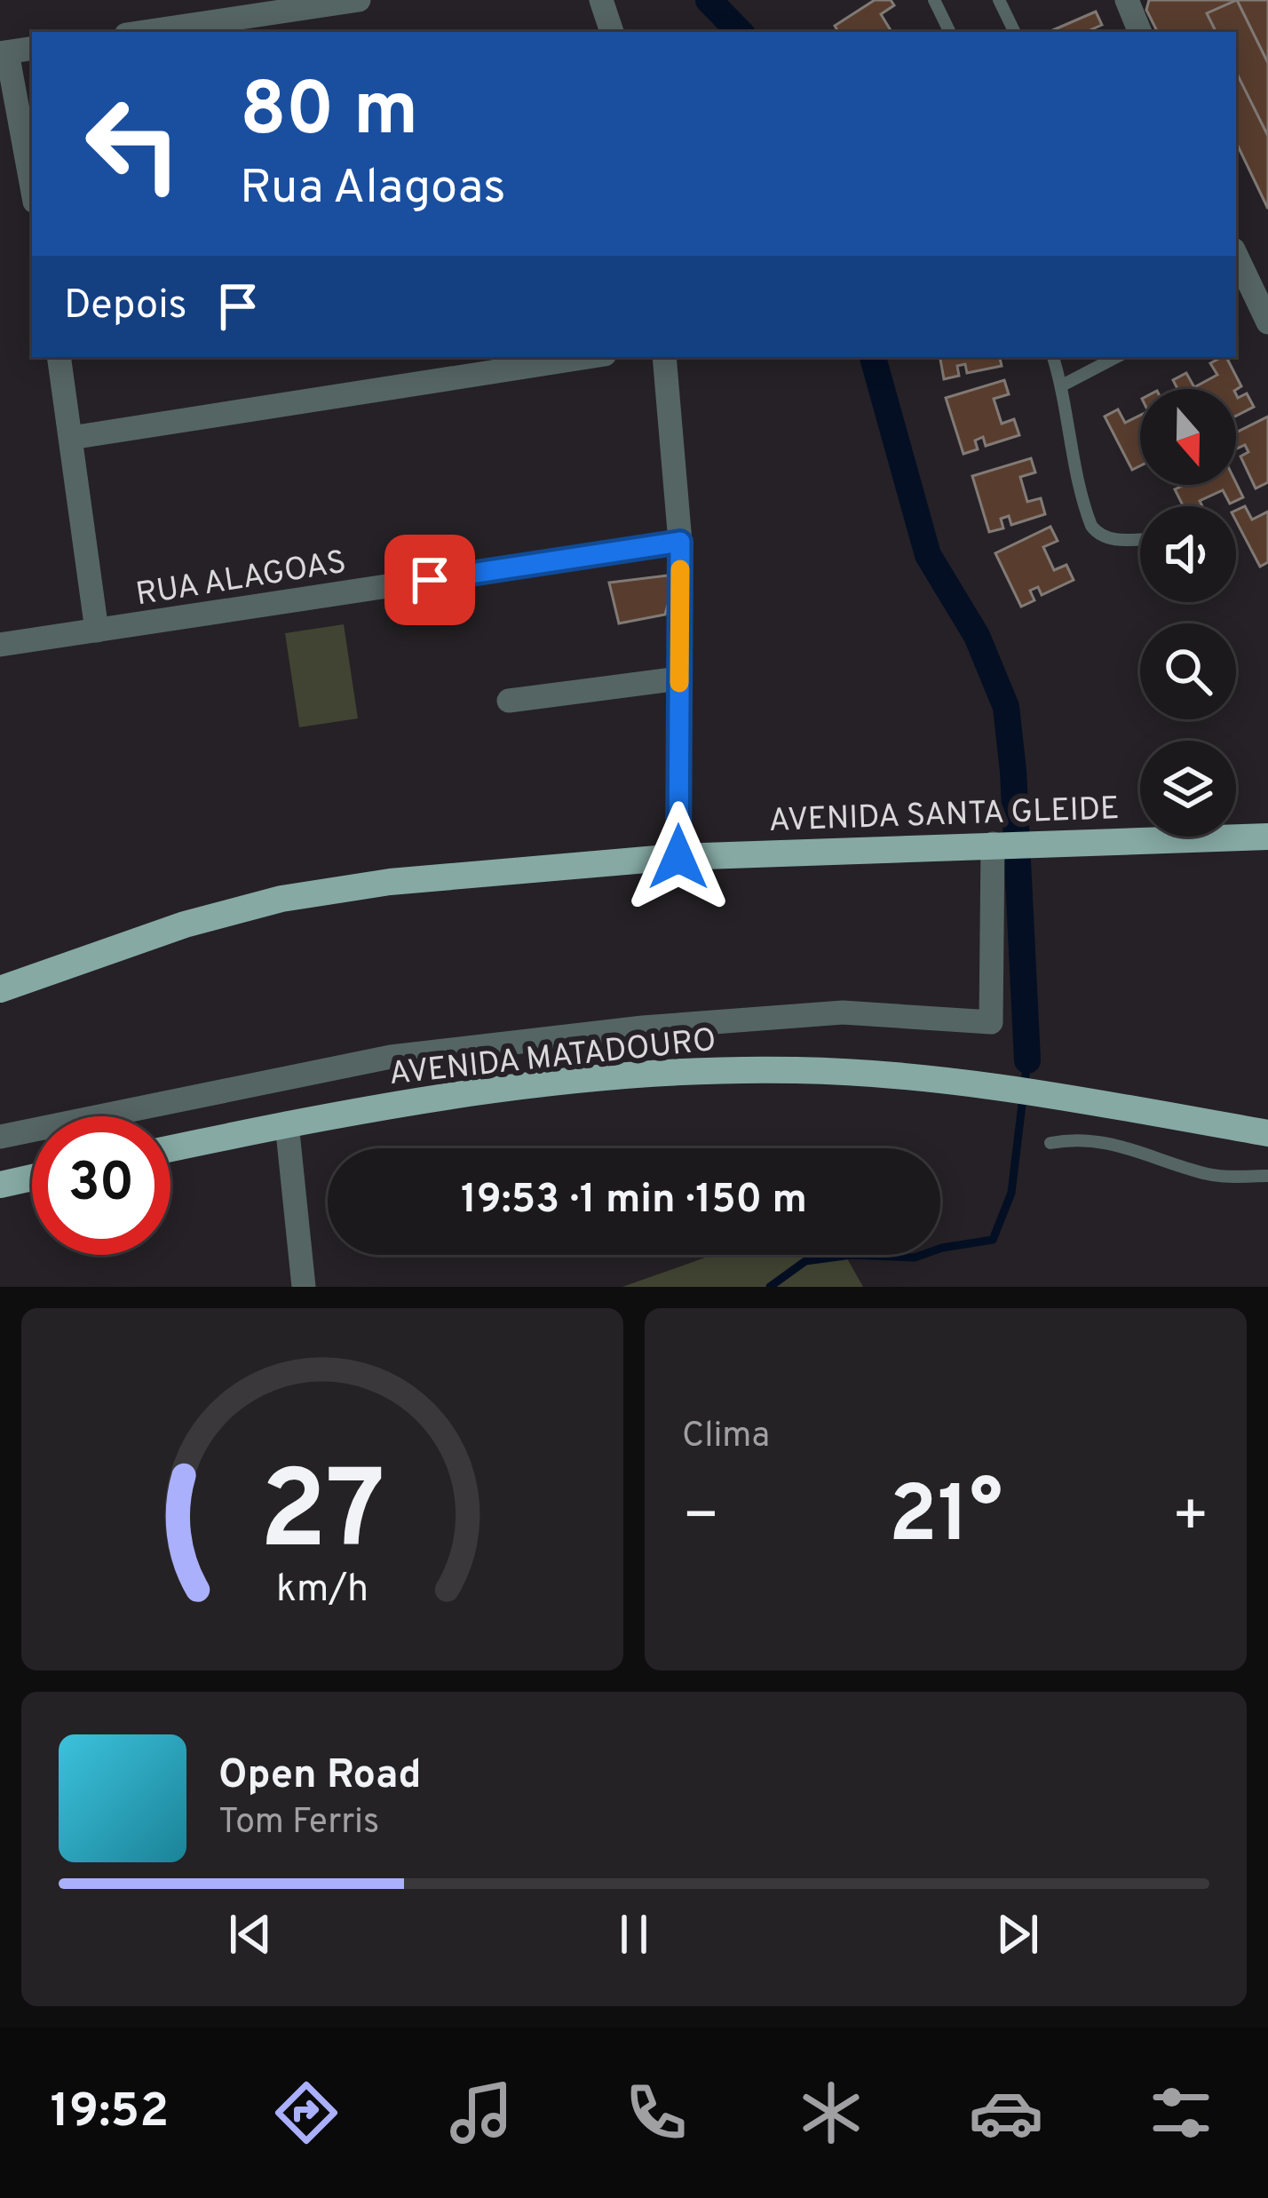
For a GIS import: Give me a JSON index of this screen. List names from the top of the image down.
{
  "streets": {
    "main road": ["AVENIDA SANTA GLEIDE", "AVENIDA MATADOURO"],
    "street": ["RUA ALAGOAS"]
  },
  "north": "bottom",
  "page": {
    "turn": ["80 m", "Rua Alagoas"],
    "then": "Depois",
    "limit": "30",
    "trip": "19:53 · 1 min · 150 m",
    "tile": "Clima",
    "heat": ["−", "21°", "+"],
    "song": ["Open Road", "Tom Ferris"],
    "tabs": "19:52",
    "gauge": ["27", "km/h"]
  }
}
